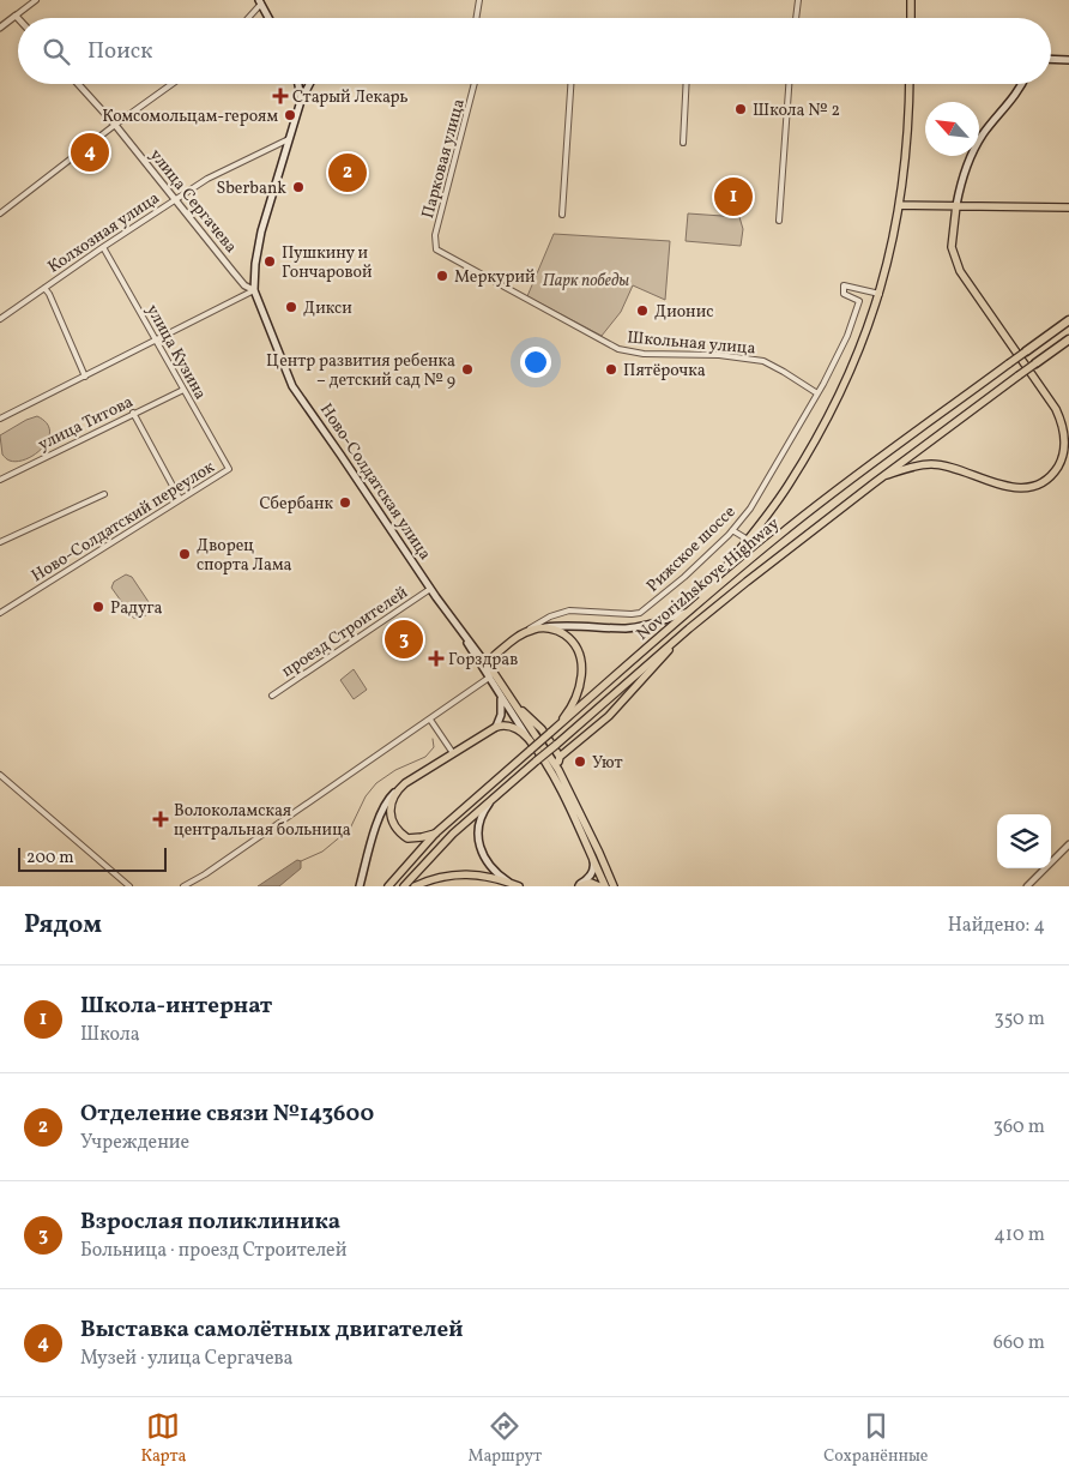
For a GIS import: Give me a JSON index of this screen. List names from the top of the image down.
{
  "streets": {
    "highway": ["Novorizhskoye Highway"],
    "main road": ["Ново-Солдатская улица"],
    "street": [
      "Парковая улица",
      "улица Сергачева",
      "Колхозная улица",
      "Школьная улица",
      "улица Кузина",
      "улица Титова",
      "Ново-Солдатский переулок",
      "Рижское шоссе",
      "проезд Строителей"
    ]
  },
  "crossings": [
    ["Парковая улица", "Школьная улица"],
    ["улица Сергачева", "Колхозная улица"],
    ["улица Сергачева", "Ново-Солдатская улица"],
    ["Колхозная улица", "улица Кузина"],
    ["Колхозная улица", "Ново-Солдатская улица"],
    ["Школьная улица", "Рижское шоссе"],
    ["улица Кузина", "улица Титова"],
    ["улица Кузина", "Ново-Солдатский переулок"],
    ["Ново-Солдатская улица", "проезд Строителей"]
  ],
  "parks": ["Парк победы"],
  "places": {
    "health": ["Старый Лекарь", "Горздрав", "Волоколамская центральная больница"],
    "other": [
      "Школа № 2",
      "Комсомольцам-героям",
      "Sberbank",
      "Пушкину и Гончаровой",
      "Меркурий",
      "Дикси",
      "Дионис",
      "Центр развития ребенка – детский сад № 9",
      "Пятёрочка",
      "Сбербанк",
      "Дворец спорта Лама",
      "Радуга",
      "Уют"
    ]
  },
  "scale_bar": "200 m",
  "north": "top left",
  "page": {
    "search": "Поиск",
    "pins": [
      "4",
      "2",
      "1",
      "3"
    ],
    "scale": "200 m",
    "heading": ["Рядом", "Найдено: 4"],
    "list": [
      {
        "mark": "1",
        "name": "Школа-интернат",
        "note": "Школа",
        "value": "350 m"
      },
      {
        "mark": "2",
        "name": "Отделение связи №143600",
        "note": "Учреждение",
        "value": "360 m"
      },
      {
        "mark": "3",
        "name": "Взрослая поликлиника",
        "note": "Больница · проезд Строителей",
        "value": "410 m"
      },
      {
        "mark": "4",
        "name": "Выставка самолётных двигателей",
        "note": "Музей · улица Сергачева",
        "value": "660 m"
      }
    ],
    "nav": ["Карта", "Маршрут", "Сохранённые"]
  }
}
